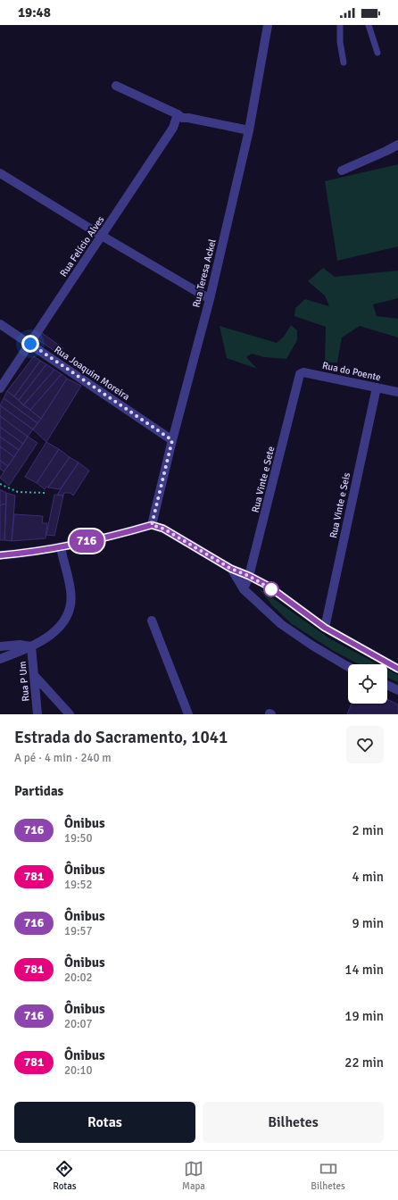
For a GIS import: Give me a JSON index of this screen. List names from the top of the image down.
{
  "streets": {
    "street": [
      "Rua Felício Alves",
      "Rua Teresa Ackel",
      "Rua do Poente",
      "Rua Joaquim Moreira",
      "Rua Vinte e Sete",
      "Rua Vinte e Seis",
      "Rua P Um"
    ]
  },
  "crossings": [
    ["Rua Felício Alves", "Rua Joaquim Moreira"],
    ["Rua Teresa Ackel", "Rua Joaquim Moreira"],
    ["Rua do Poente", "Rua Vinte e Sete"],
    ["Rua do Poente", "Rua Vinte e Seis"]
  ],
  "lines": ["bus line 716"],
  "page": {
    "status": "19:48",
    "on_map": "716",
    "heading": [
      ["Estrada do Sacramento, 1041", "A pé · 4 min · 240 m"],
      "Partidas"
    ],
    "list": [
      {
        "mark": "716",
        "name": "Ônibus",
        "note": "19:50",
        "value": "2 min"
      },
      {
        "mark": "781",
        "name": "Ônibus",
        "note": "19:52",
        "value": "4 min"
      },
      {
        "mark": "716",
        "name": "Ônibus",
        "note": "19:57",
        "value": "9 min"
      },
      {
        "mark": "781",
        "name": "Ônibus",
        "note": "20:02",
        "value": "14 min"
      },
      {
        "mark": "716",
        "name": "Ônibus",
        "note": "20:07",
        "value": "19 min"
      },
      {
        "mark": "781",
        "name": "Ônibus",
        "note": "20:10",
        "value": "22 min"
      }
    ],
    "buttons": ["Rotas", "Bilhetes"],
    "tabs": ["Rotas", "Mapa", "Bilhetes"]
  }
}
